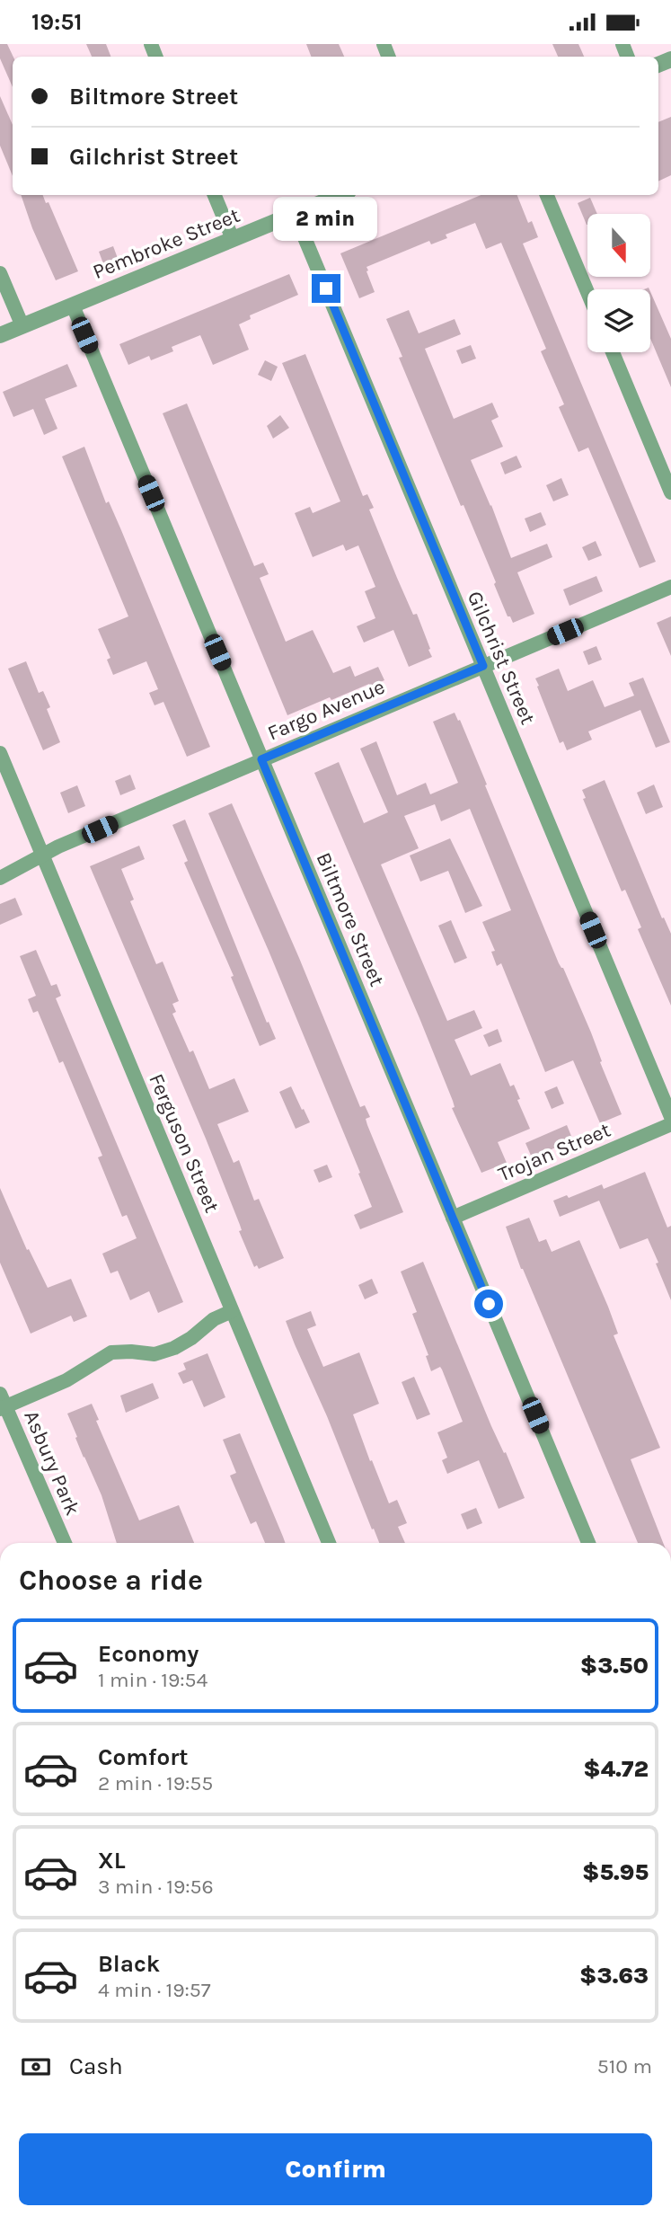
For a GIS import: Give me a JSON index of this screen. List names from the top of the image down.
{
  "streets": {
    "street": [
      "Pembroke Street",
      "Gilchrist Street",
      "Fargo Avenue",
      "Biltmore Street",
      "Ferguson Street",
      "Trojan Street",
      "Asbury Park"
    ]
  },
  "crossings": [
    ["Pembroke Street", "Gilchrist Street"],
    ["Pembroke Street", "Biltmore Street"],
    ["Gilchrist Street", "Fargo Avenue"],
    ["Fargo Avenue", "Biltmore Street"],
    ["Fargo Avenue", "Ferguson Street"],
    ["Biltmore Street", "Trojan Street"]
  ],
  "north": "bottom",
  "page": {
    "status": "19:51",
    "banner": ["Biltmore Street", "Gilchrist Street"],
    "bubble": "2 min",
    "heading": "Choose a ride",
    "list": [
      {
        "name": "Economy",
        "note": "1 min · 19:54",
        "value": "$3.50"
      },
      {
        "name": "Comfort",
        "note": "2 min · 19:55",
        "value": "$4.72"
      },
      {
        "name": "XL",
        "note": "3 min · 19:56",
        "value": "$5.95"
      },
      {
        "name": "Black",
        "note": "4 min · 19:57",
        "value": "$3.63"
      }
    ],
    "pay": ["Cash", "510 m"],
    "buttons": "Confirm"
  }
}
